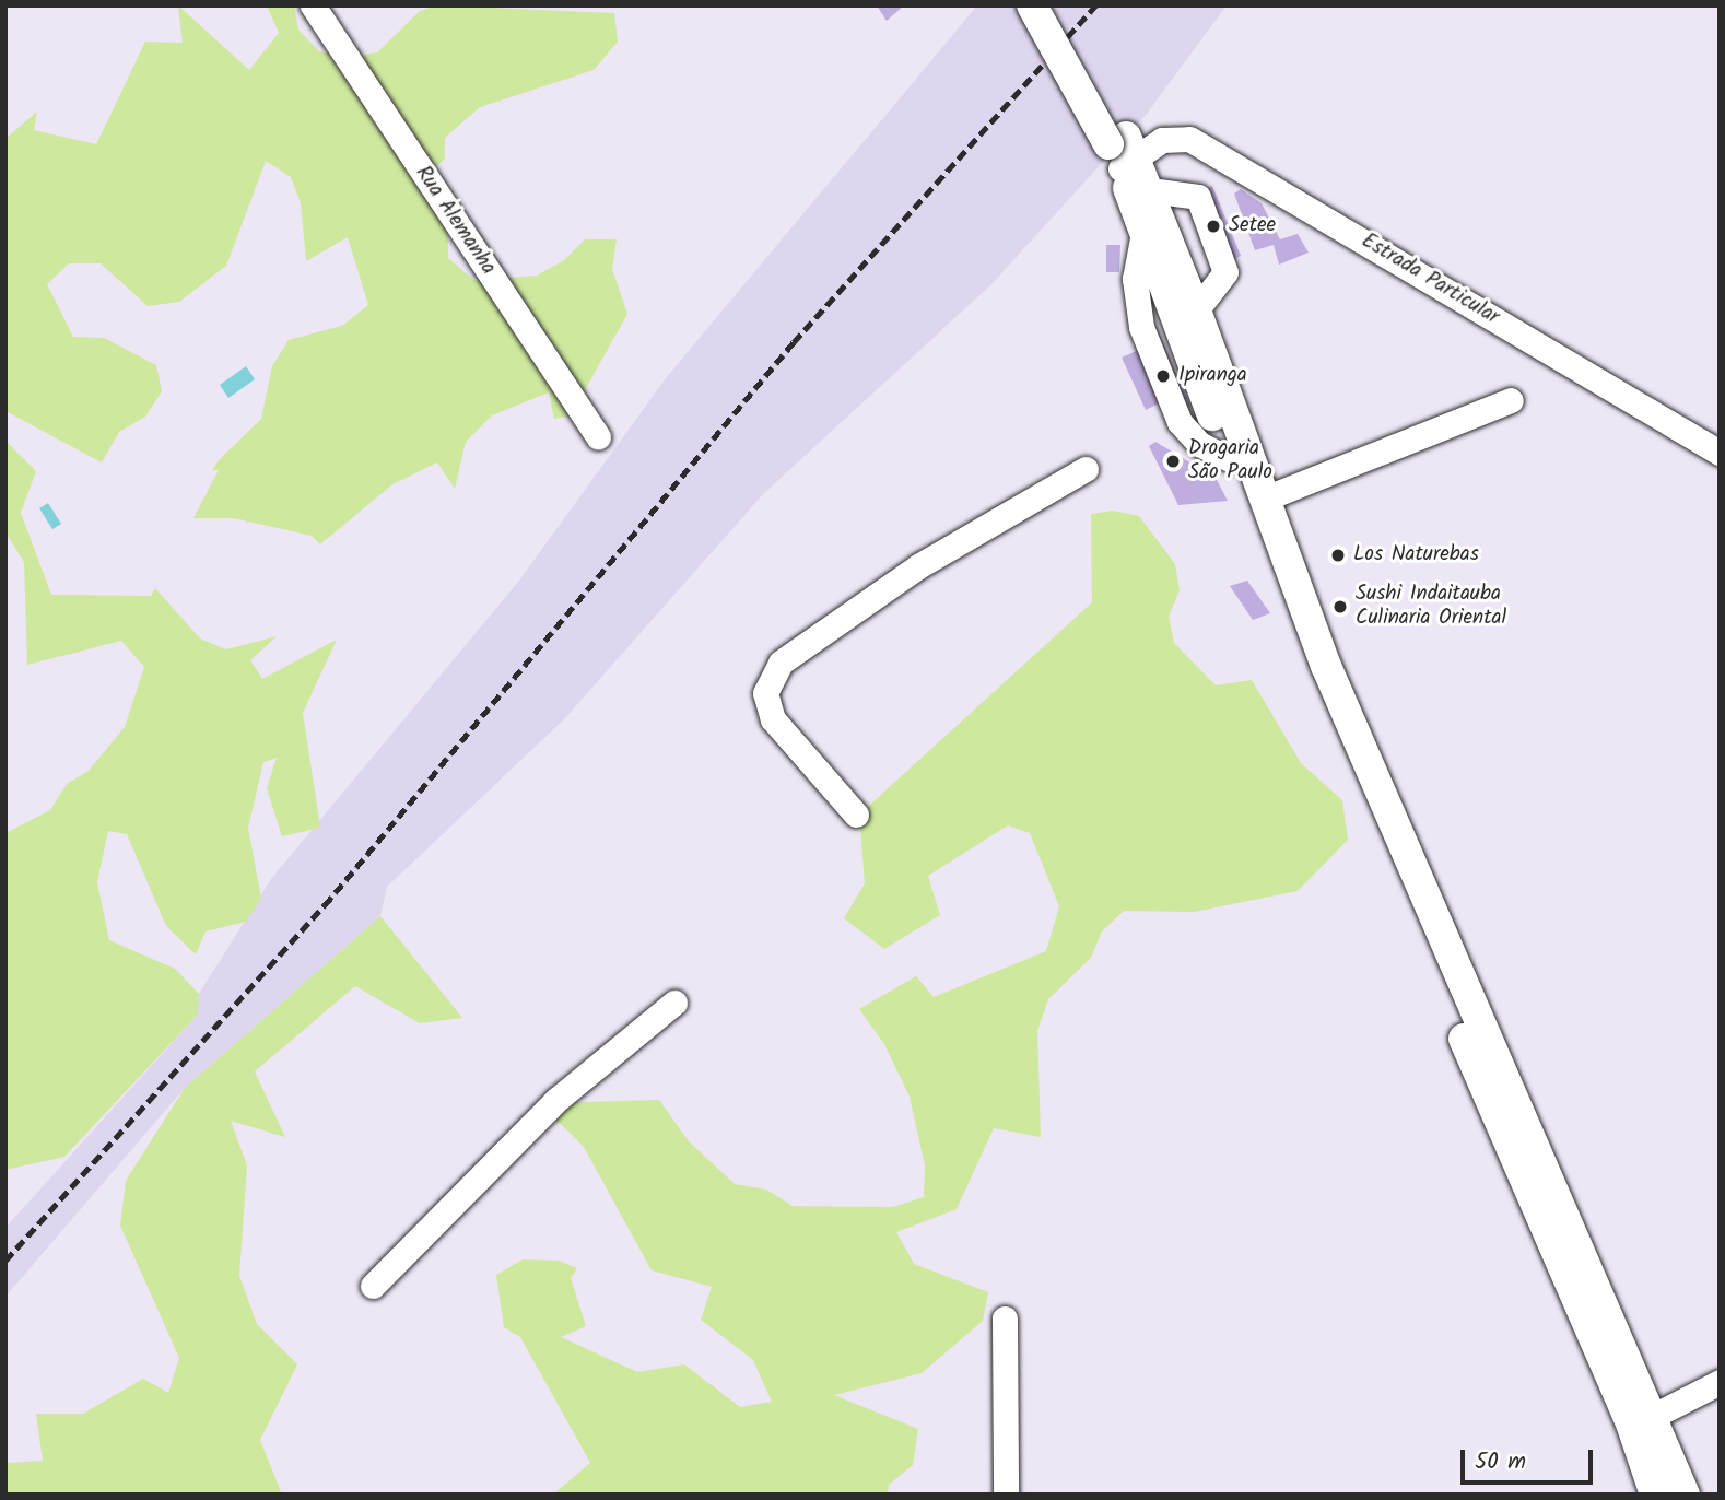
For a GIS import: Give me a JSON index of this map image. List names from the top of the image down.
{
  "streets": {
    "street": ["Rua Alemanha", "Estrada Particular"]
  },
  "places": [
    "Setee",
    "Ipiranga",
    "Drogaria São Paulo",
    "Los Naturebas",
    "Sushi Indaitauba Culinaria Oriental"
  ],
  "scale_bar": "50 m"
}
